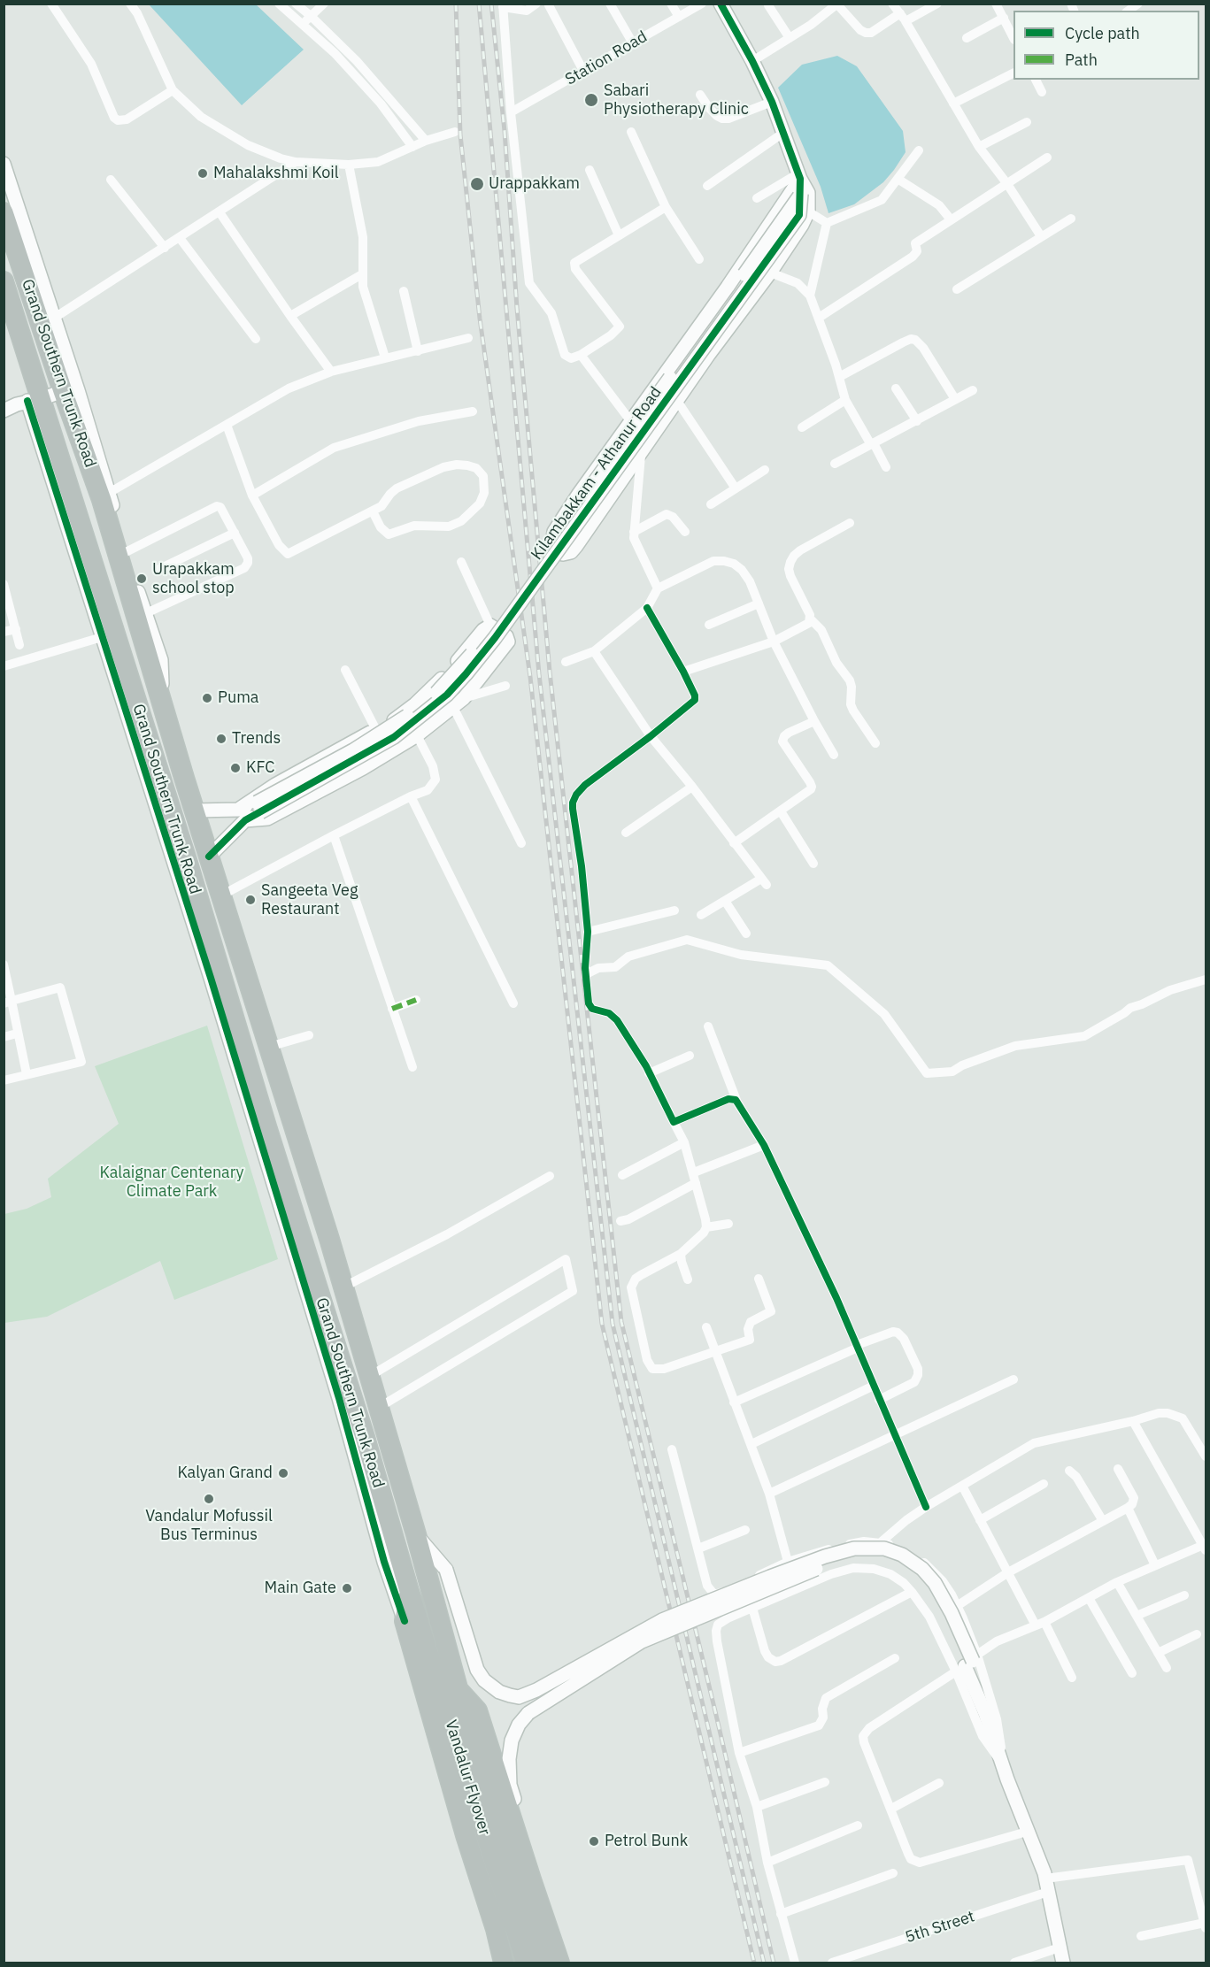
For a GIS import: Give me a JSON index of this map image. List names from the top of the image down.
{
  "streets": {
    "highway": ["Grand Southern Trunk Road", "Vandalur Flyover"],
    "street": ["Station Road", "Kilambakkam - Athanur Road", "5th Street"]
  },
  "crossings": [
    ["Grand Southern Trunk Road", "Kilambakkam - Athanur Road"],
    ["Grand Southern Trunk Road", "Vandalur Flyover"]
  ],
  "parks": ["Kalaignar Centenary Climate Park"],
  "places": [
    "Sabari Physiotherapy Clinic",
    "Mahalakshmi Koil",
    "Urappakkam",
    "Urapakkam school stop",
    "Puma",
    "Trends",
    "KFC",
    "Sangeeta Veg Restaurant",
    "Kalyan Grand",
    "Vandalur Mofussil Bus Terminus",
    "Main Gate",
    "Petrol Bunk"
  ],
  "legend": ["Cycle path", "Path"]
}
